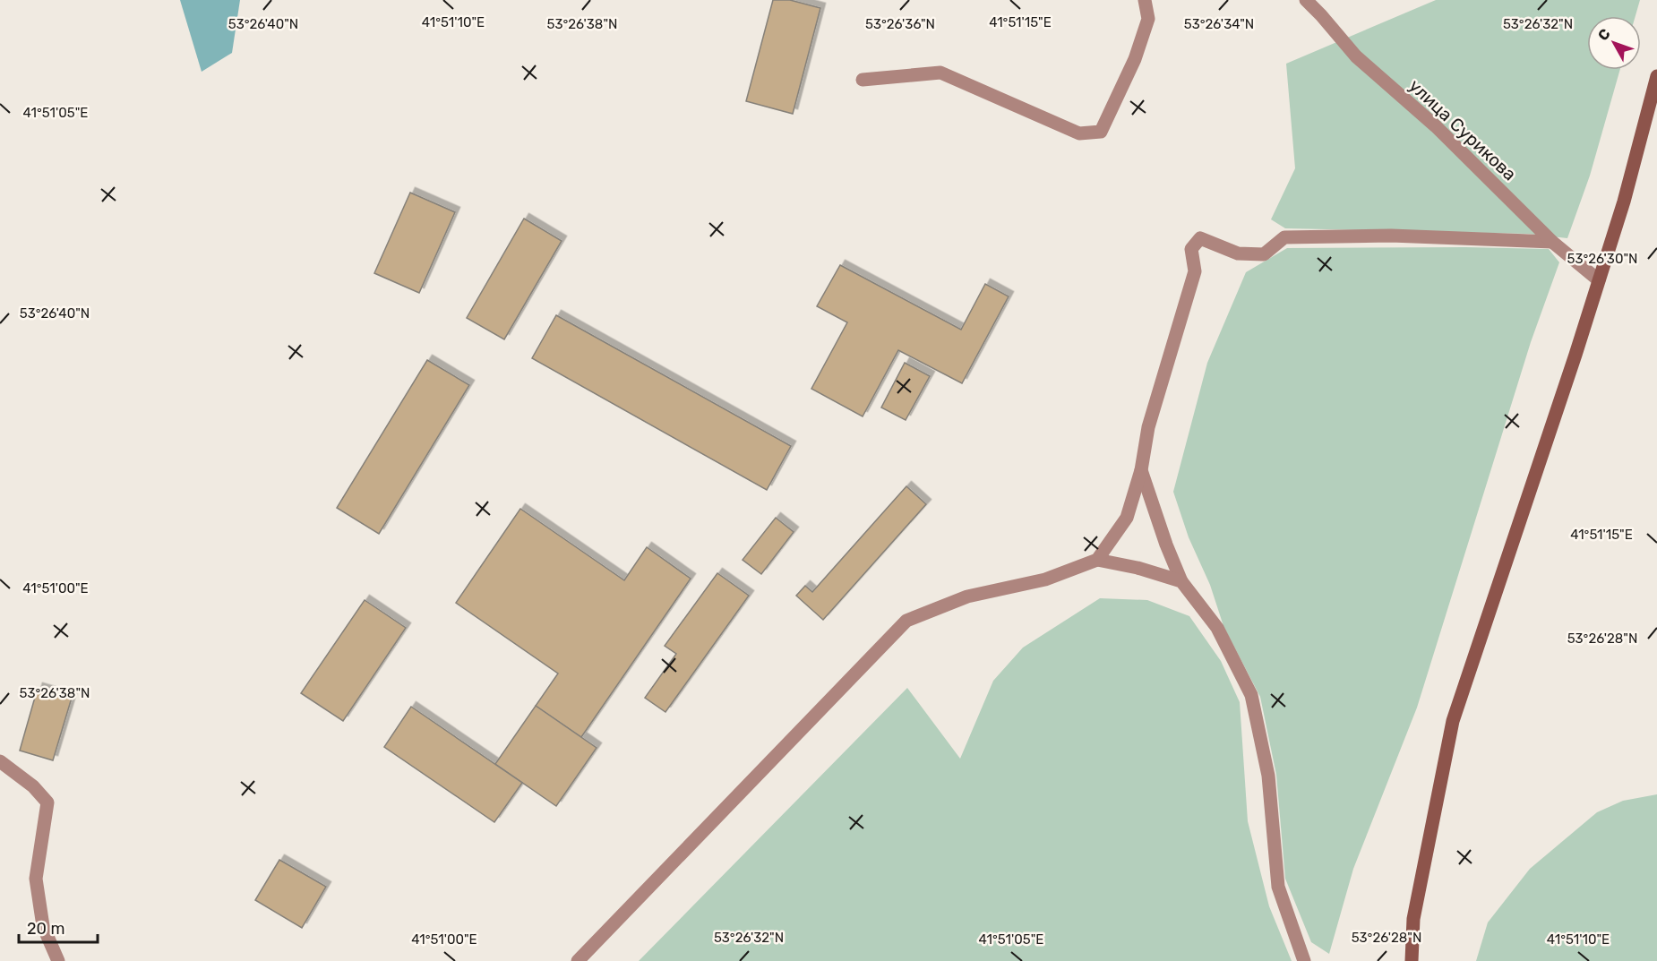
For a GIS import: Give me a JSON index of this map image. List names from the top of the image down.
{
  "streets": {
    "street": ["улица Сурикова"]
  },
  "scale_bar": "20 m",
  "north": "top left",
  "coordinates": [
    "41°51'15\"E",
    "41°51'10\"E",
    "53°26'40\"N",
    "53°26'38\"N",
    "53°26'36\"N",
    "53°26'34\"N",
    "53°26'32\"N",
    "41°51'05\"E",
    "53°26'30\"N",
    "41°51'00\"E",
    "53°26'28\"N"
  ]
}
